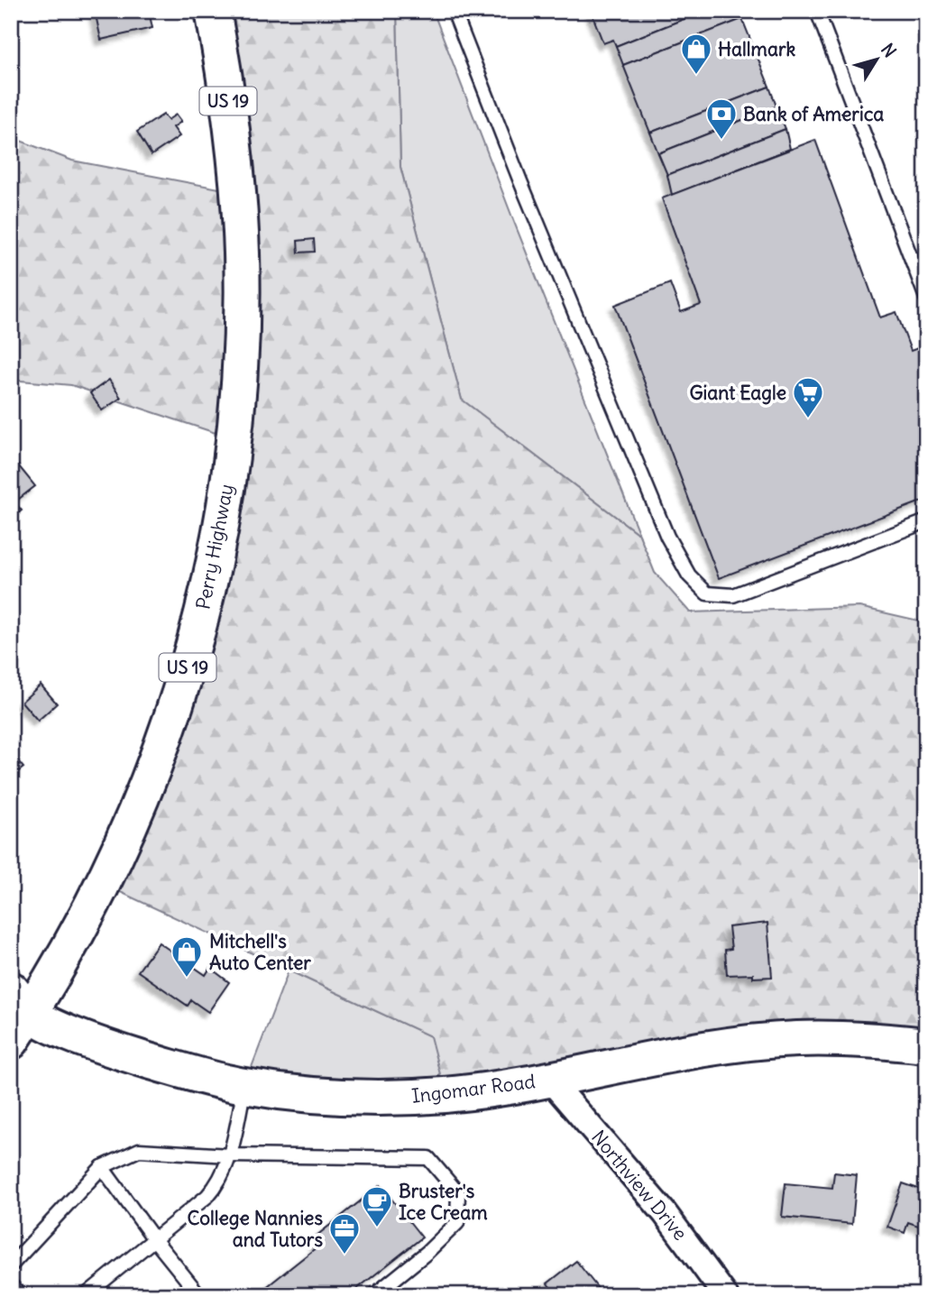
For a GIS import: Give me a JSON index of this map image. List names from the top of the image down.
{
  "streets": {
    "main road": ["US 19", "Perry Highway", "Ingomar Road"],
    "street": ["Northview Drive"]
  },
  "crossings": [
    ["Perry Highway", "Ingomar Road"],
    ["Ingomar Road", "Northview Drive"]
  ],
  "places": {
    "shop": ["Hallmark", "Mitchell's Auto Center"],
    "bank": ["Bank of America"],
    "supermarket": ["Giant Eagle"],
    "cafe": ["Bruster's Ice Cream"],
    "office": ["College Nannies and Tutors"]
  },
  "north": "top right"
}
